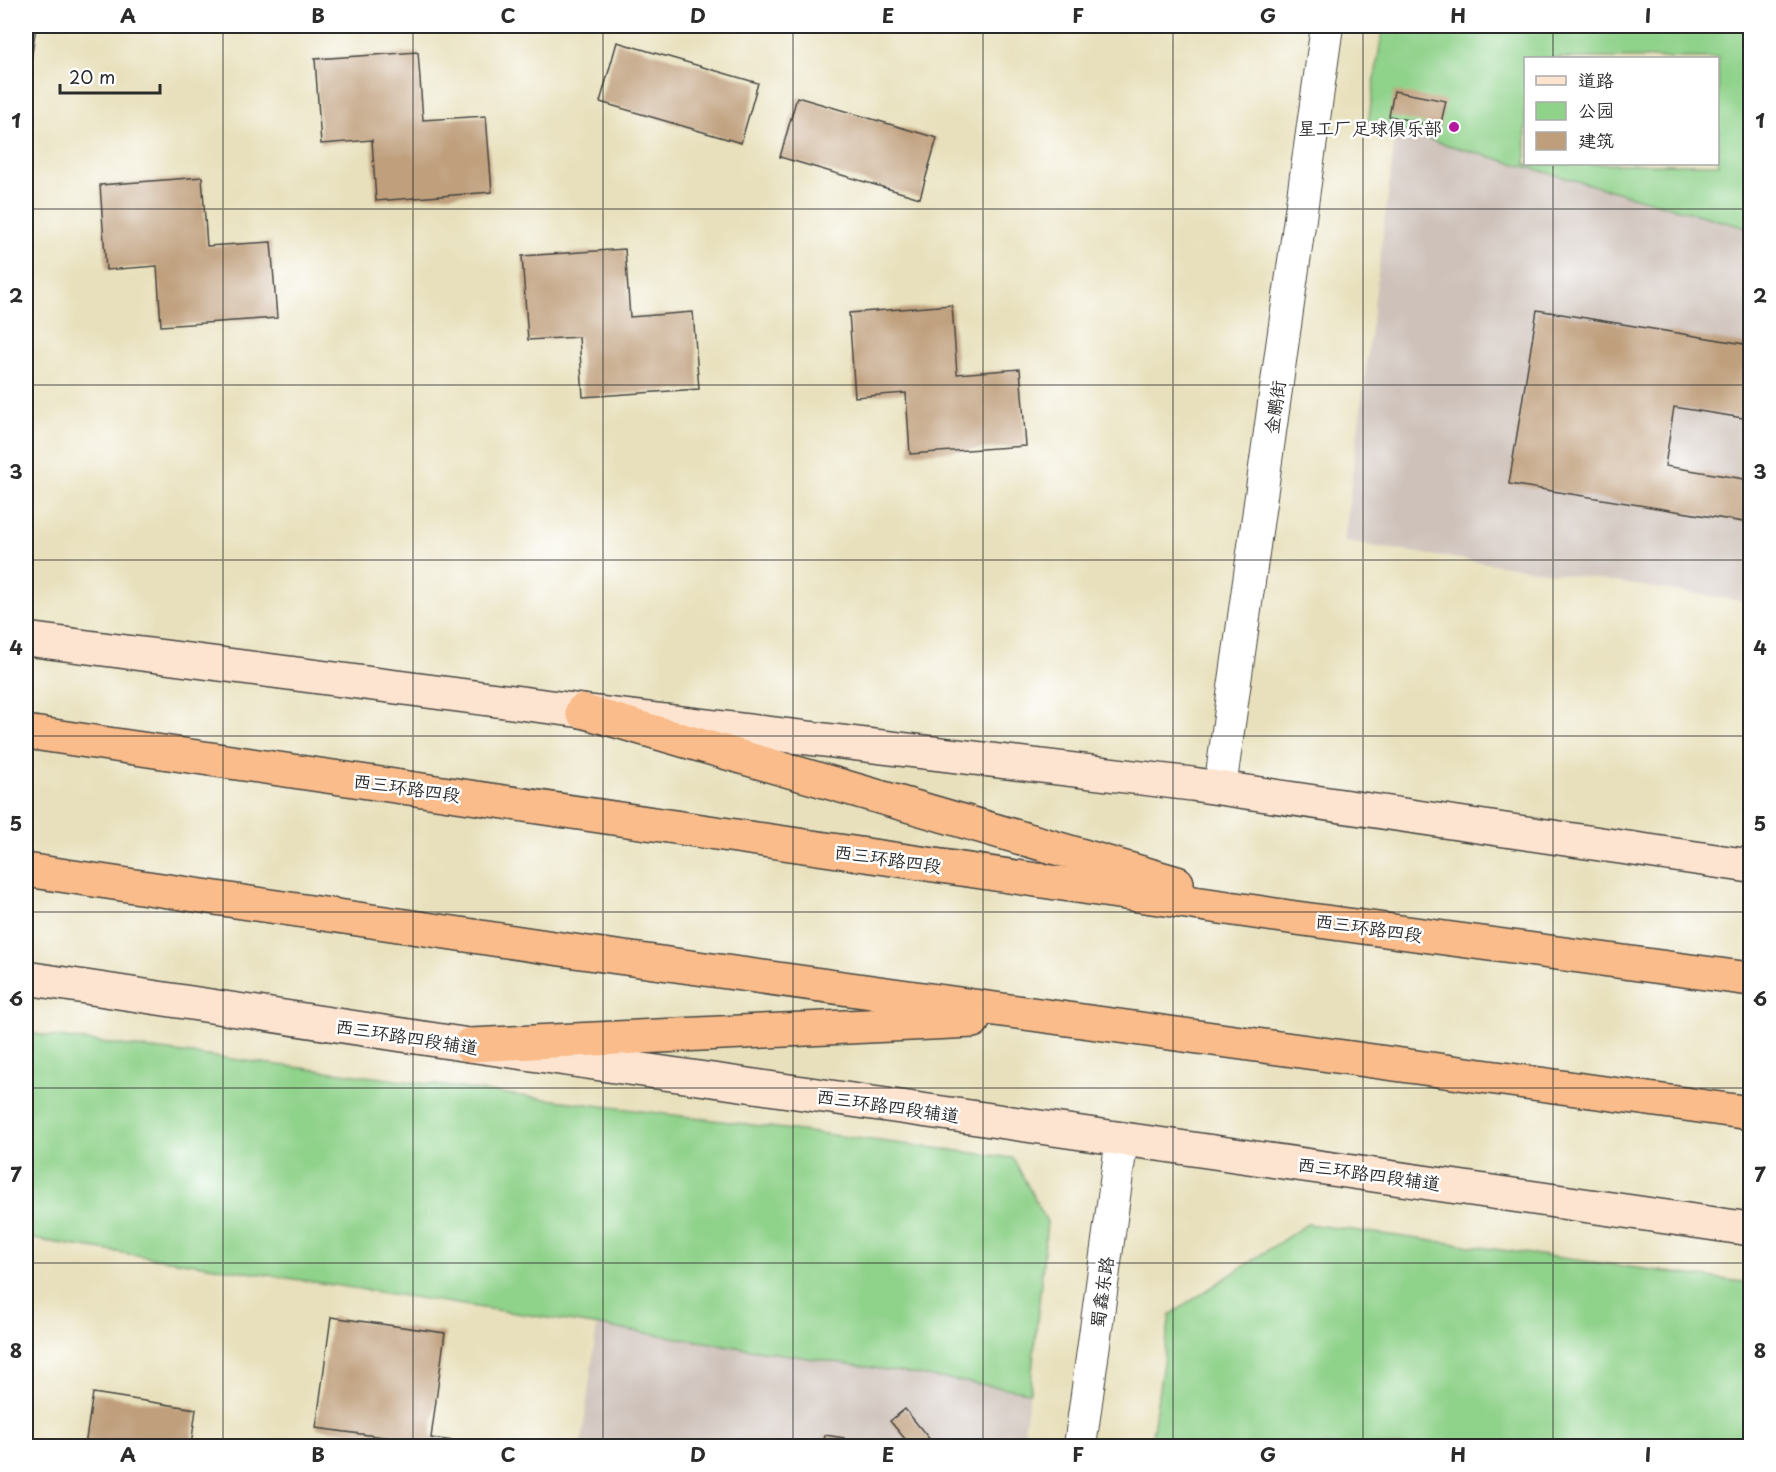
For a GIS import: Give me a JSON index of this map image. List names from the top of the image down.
{
  "streets": {
    "highway": ["西三环路四段"],
    "main road": ["西三环路四段辅道"],
    "street": ["金鹏街", "蜀鑫东路"]
  },
  "crossings": [
    ["西三环路四段辅道", "蜀鑫东路"]
  ],
  "places": ["星工厂足球俱乐部"],
  "legend": ["道路", "公园", "建筑"],
  "scale_bar": "20 m",
  "grid": {
    "columns": [
      "A",
      "B",
      "C",
      "D",
      "E",
      "F",
      "G",
      "H",
      "I"
    ],
    "rows": [
      "1",
      "2",
      "3",
      "4",
      "5",
      "6",
      "7",
      "8"
    ]
  }
}
